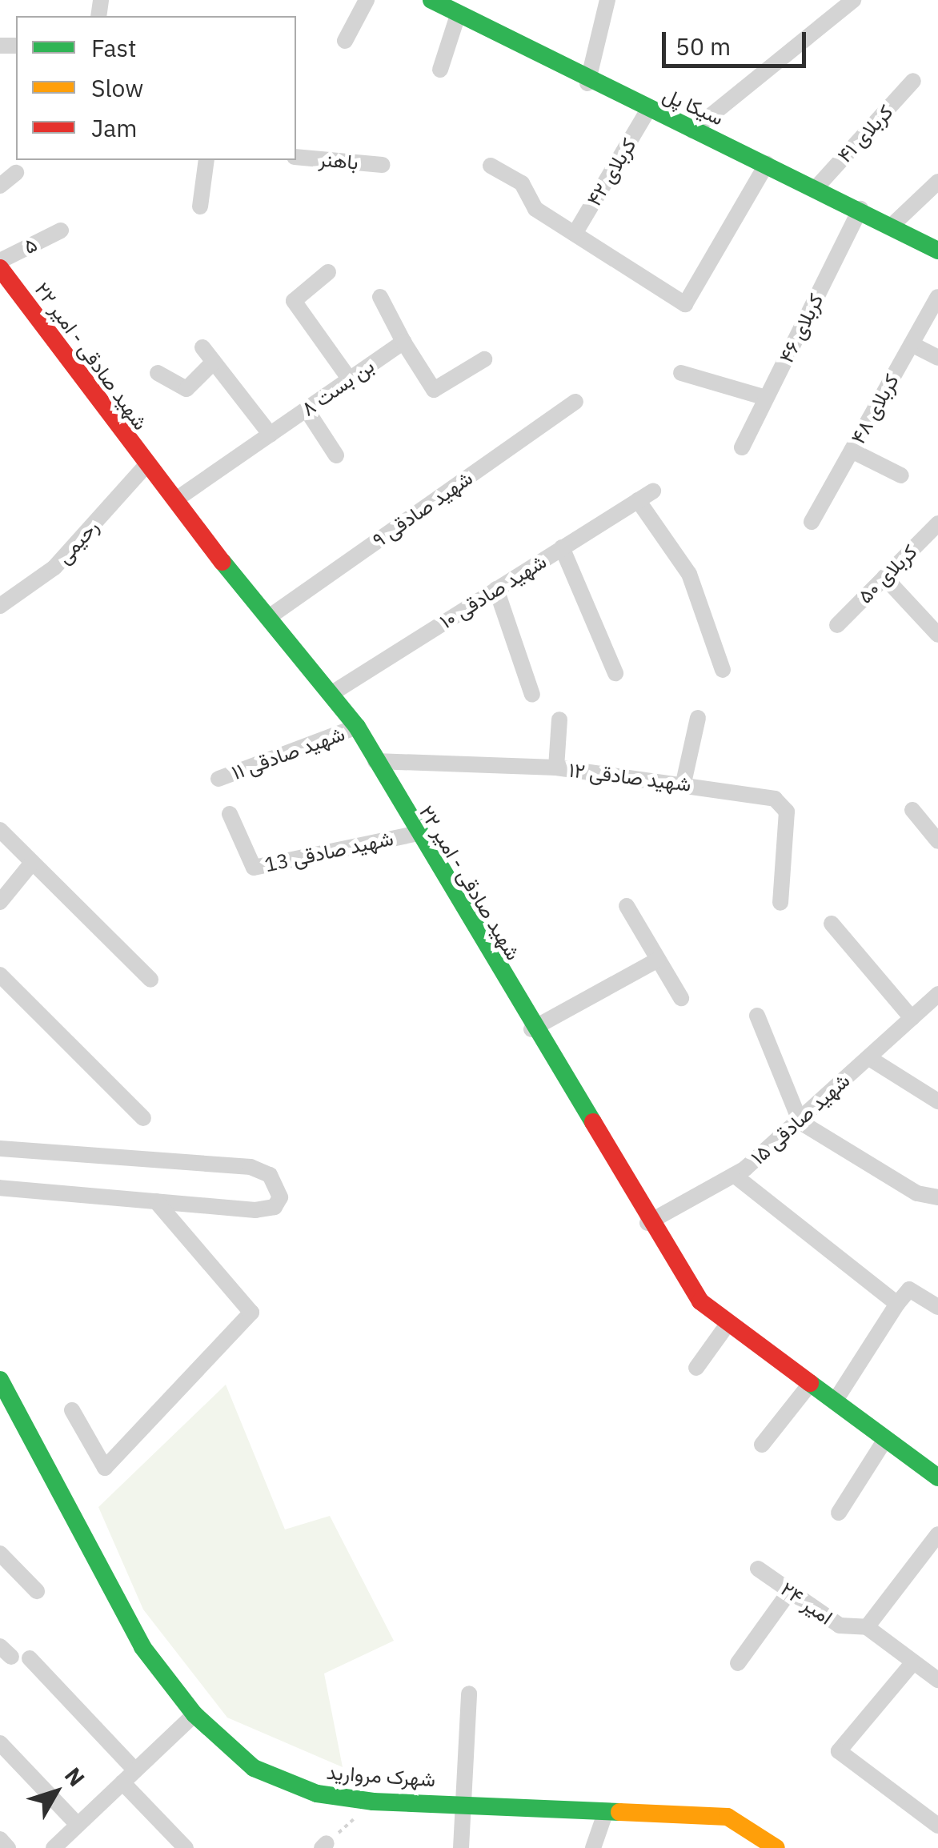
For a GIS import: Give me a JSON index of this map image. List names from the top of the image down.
{
  "streets": {
    "street": [
      "سیکا پل",
      "کربلای ۴۱",
      "باهنر",
      "کربلای ۴۲",
      "۵",
      "کربلای ۴۶",
      "شهید صادقی - امیر ۲۲",
      "بن بست ۸",
      "کربلای ۴۸",
      "شهید صادقی ۹",
      "رحیمی",
      "کربلای ۵۰",
      "شهید صادقی ۱۰",
      "شهید صادقی ۱۱",
      "شهید صادقی ۱۲",
      "شهید صادقی 13",
      "شهید صادقی ۱۵",
      "امیر ۲۴",
      "شهرک مروارید"
    ]
  },
  "crossings": [
    ["سیکا پل", "کربلای ۴۱"],
    ["سیکا پل", "کربلای ۴۲"],
    ["سیکا پل", "کربلای ۴۶"],
    ["شهید صادقی - امیر ۲۲", "بن بست ۸"],
    ["شهید صادقی - امیر ۲۲", "شهید صادقی ۹"],
    ["شهید صادقی - امیر ۲۲", "رحیمی"],
    ["شهید صادقی - امیر ۲۲", "شهید صادقی ۱۰"],
    ["شهید صادقی - امیر ۲۲", "شهید صادقی ۱۱"],
    ["شهید صادقی - امیر ۲۲", "شهید صادقی ۱۲"],
    ["شهید صادقی - امیر ۲۲", "شهید صادقی 13"],
    ["شهید صادقی - امیر ۲۲", "شهید صادقی ۱۵"]
  ],
  "legend": ["Fast", "Slow", "Jam"],
  "scale_bar": "50 m",
  "north": "top right"
}
